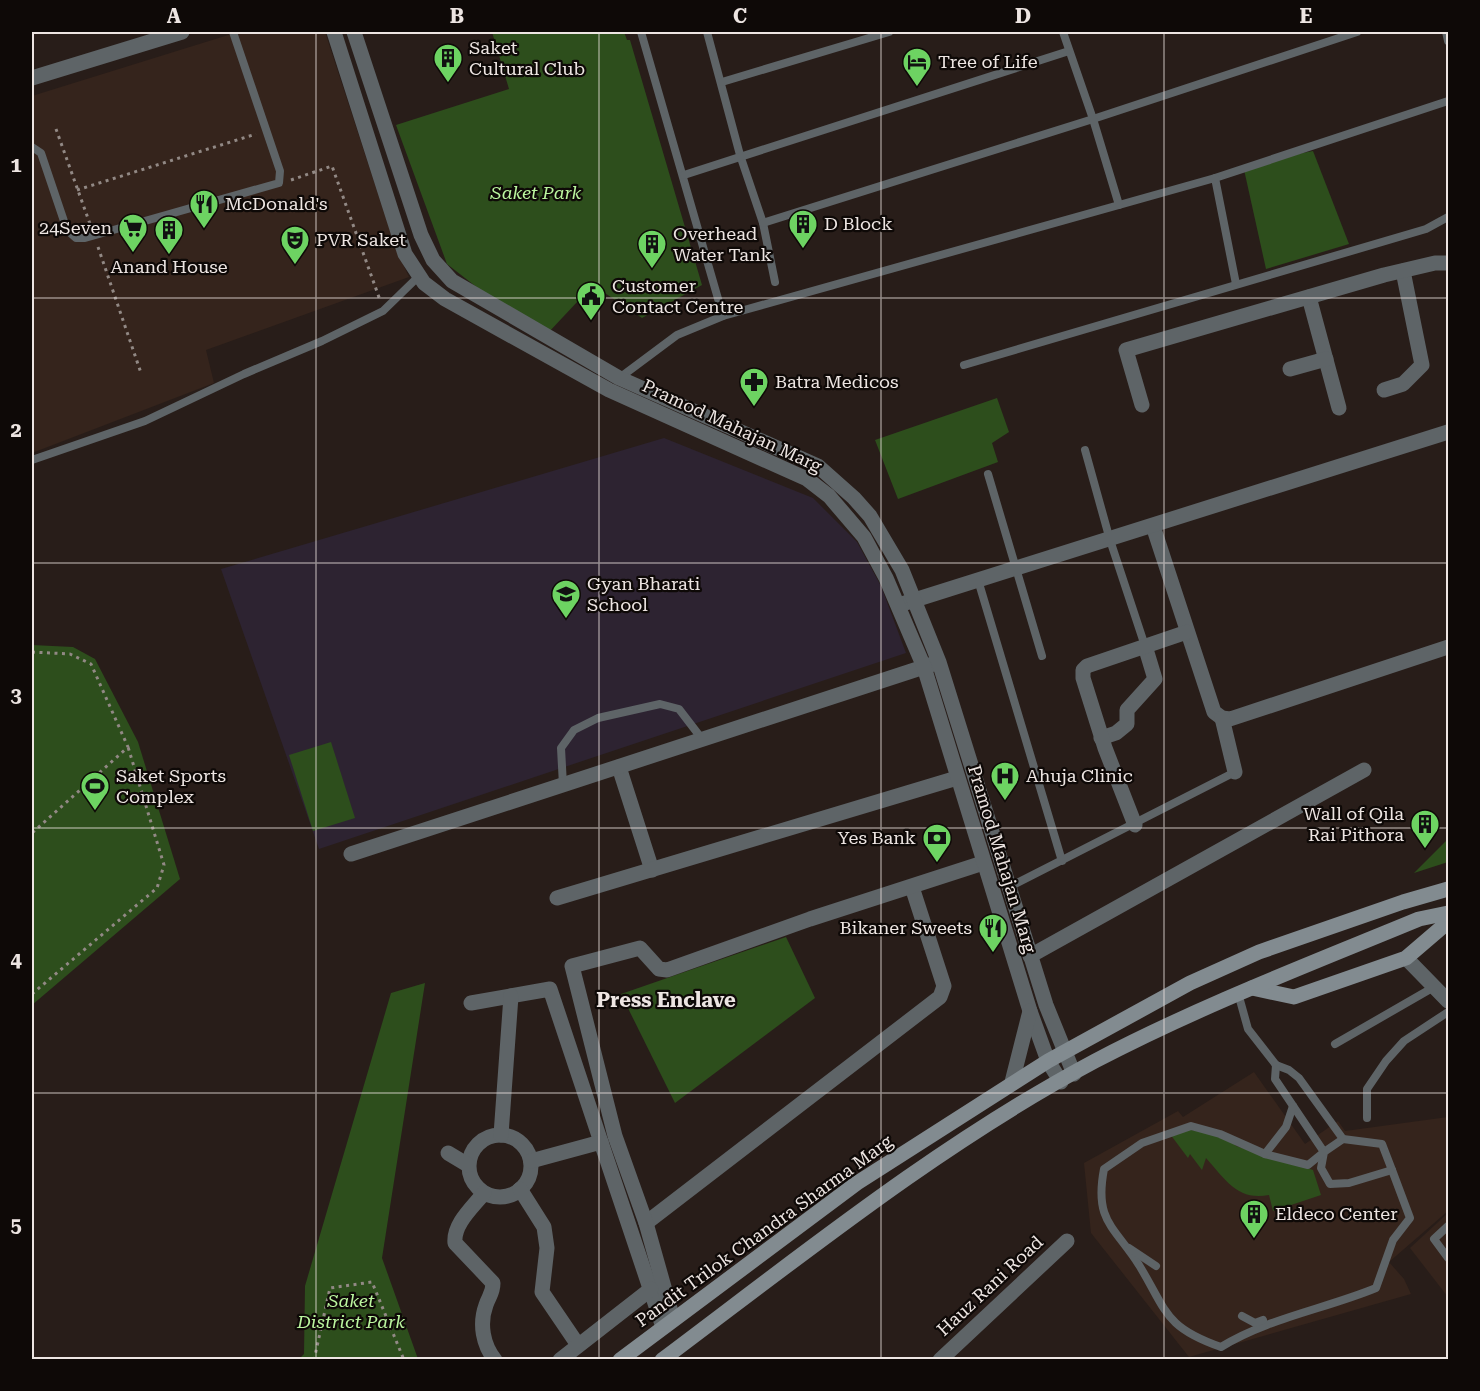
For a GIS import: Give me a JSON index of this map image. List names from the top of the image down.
{
  "streets": {
    "main road": ["Pandit Trilok Chandra Sharma Marg"],
    "street": ["Pramod Mahajan Marg", "Hauz Rani Road"]
  },
  "crossings": [
    ["Pramod Mahajan Marg", "Pandit Trilok Chandra Sharma Marg"]
  ],
  "districts": ["Press Enclave"],
  "parks": ["Saket Park", "Saket District Park"],
  "places": {
    "building": [
      "Saket Cultural Club",
      "D Block",
      "Anand House",
      "Overhead Water Tank",
      "Wall of Qila Rai Pithora",
      "Eldeco Center"
    ],
    "hotel": ["Tree of Life"],
    "restaurant": ["McDonald's", "Bikaner Sweets"],
    "supermarket": ["24Seven"],
    "theatre": ["PVR Saket"],
    "public building": ["Customer Contact Centre"],
    "pharmacy": ["Batra Medicos"],
    "school or university": ["Gyan Bharati School"],
    "hospital": ["Ahuja Clinic"],
    "sports": ["Saket Sports Complex"],
    "bank": ["Yes Bank"]
  },
  "grid": {
    "columns": [
      "A",
      "B",
      "C",
      "D",
      "E"
    ],
    "rows": [
      "1",
      "2",
      "3",
      "4",
      "5"
    ]
  }
}
